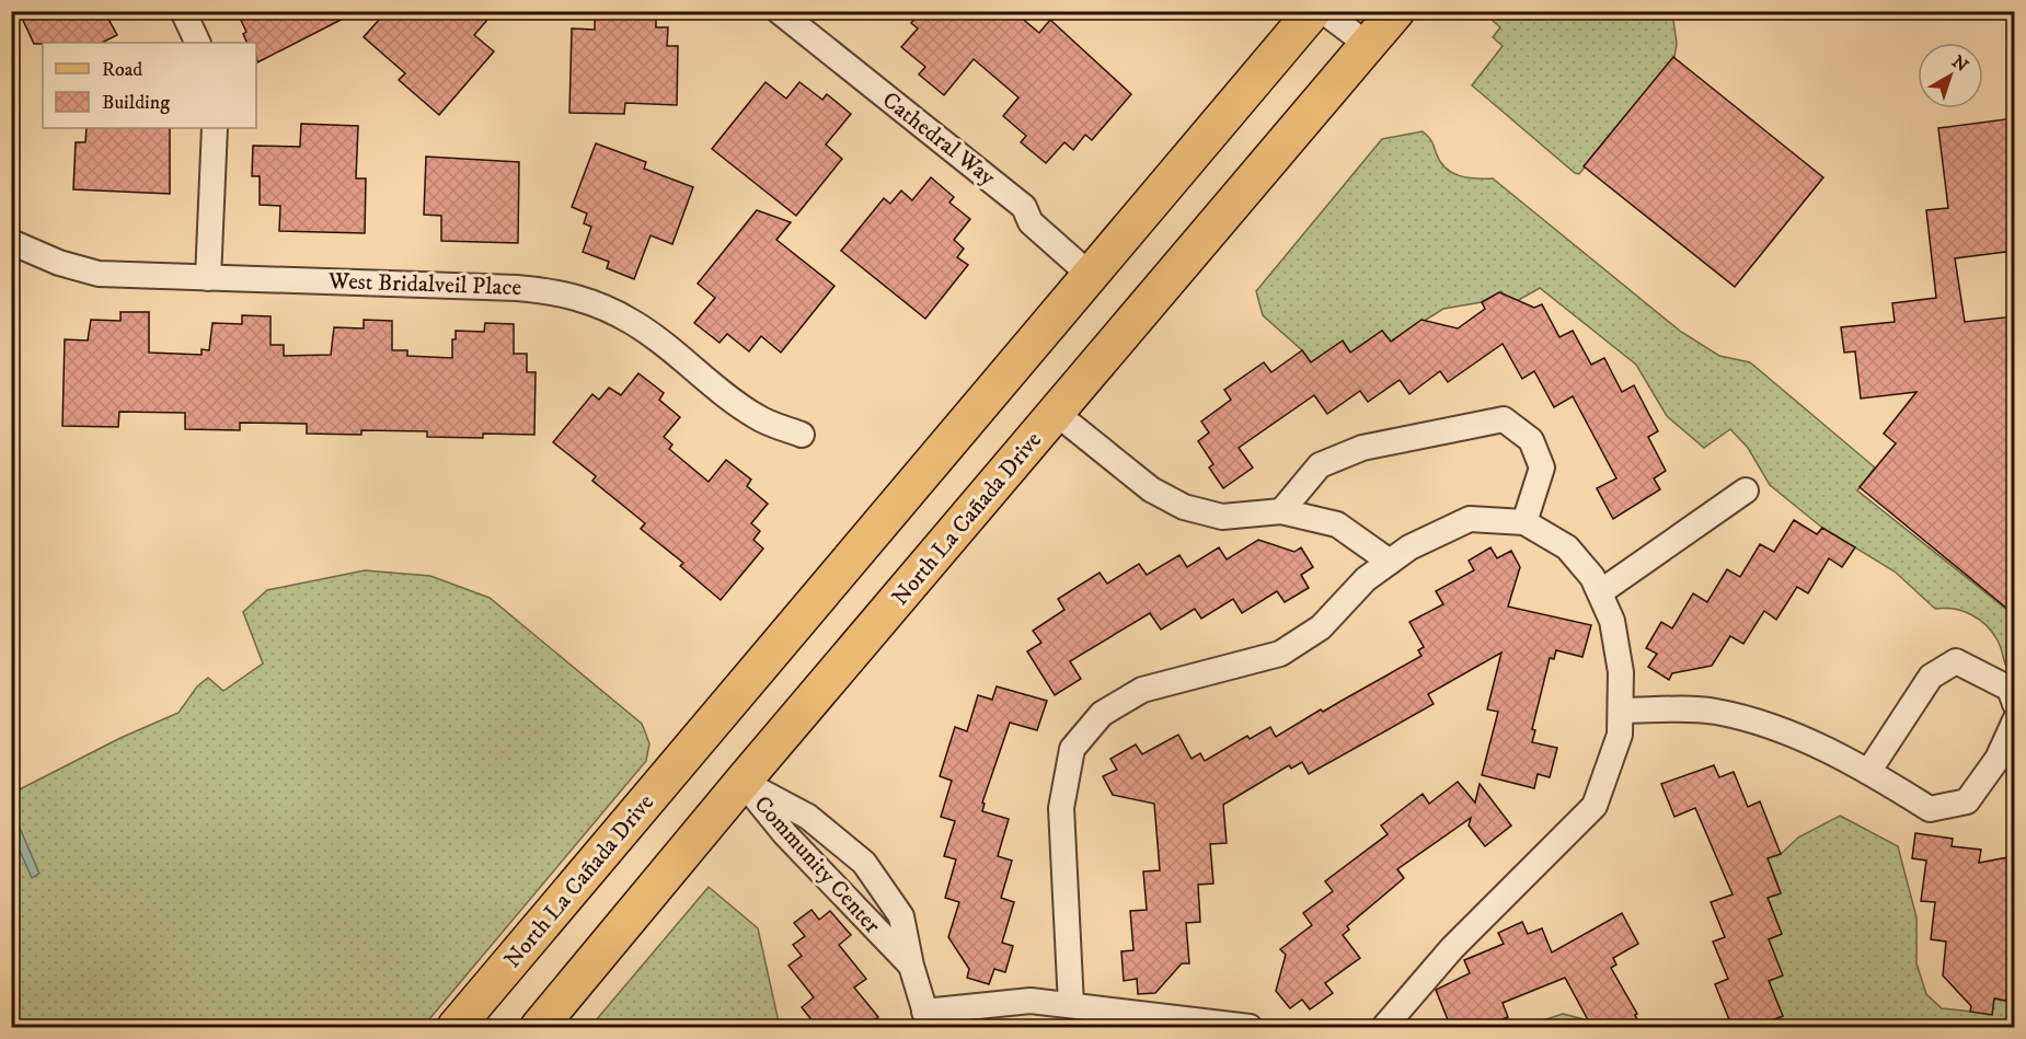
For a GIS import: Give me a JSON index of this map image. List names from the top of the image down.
{
  "streets": {
    "main road": ["North La Cañada Drive"],
    "street": ["Cathedral Way", "West Bridalveil Place", "Community Center"]
  },
  "crossings": [
    ["Cathedral Way", "North La Cañada Drive"],
    ["North La Cañada Drive", "Community Center"]
  ],
  "legend": ["Road", "Building"],
  "north": "top right"
}
